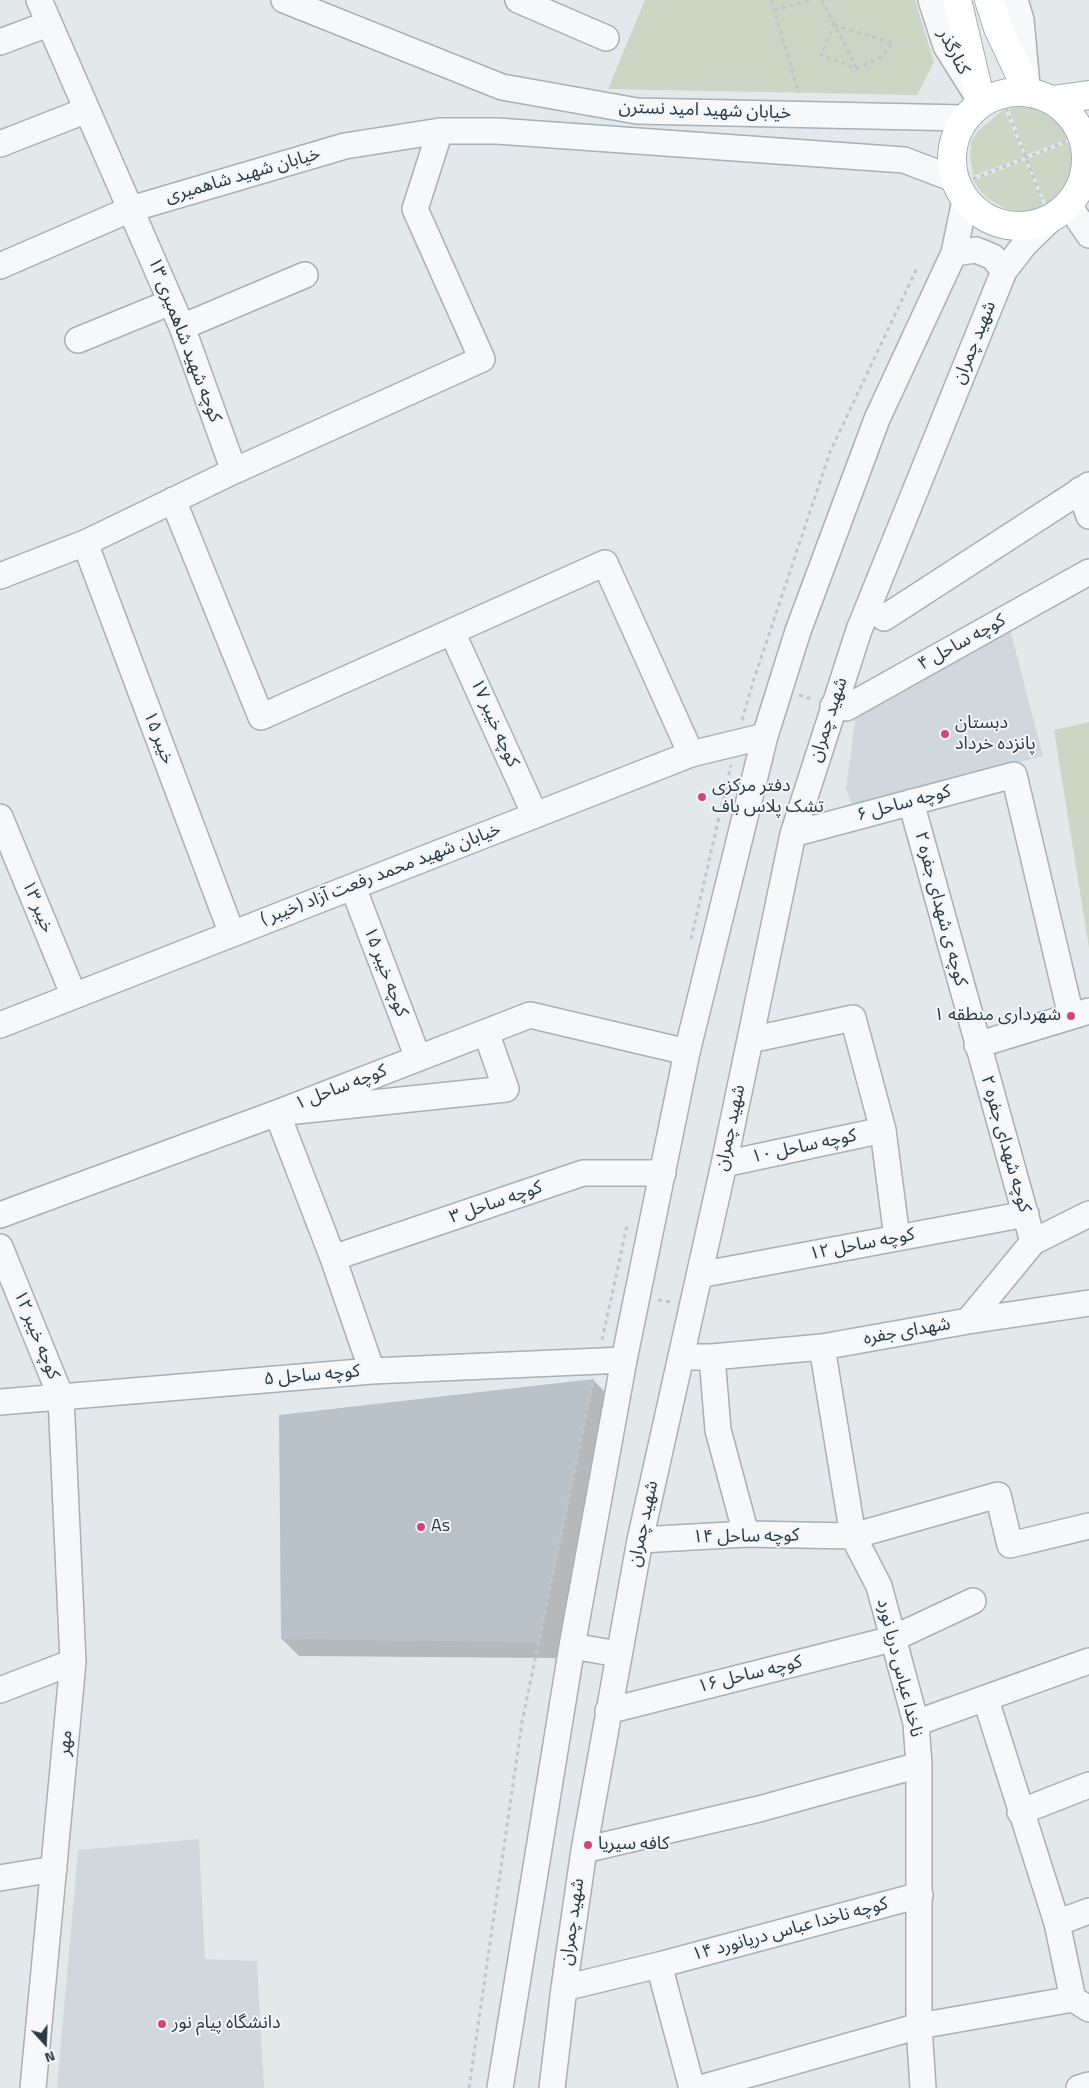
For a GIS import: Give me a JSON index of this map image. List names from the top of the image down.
{
  "streets": {
    "street": [
      "کنارگذر",
      "خیابان شهید امید نسترن",
      "خیابان شهید شاهمیری",
      "کوچه شهید شاهمیری ۱۳",
      "شهید چمران",
      "کوچه ساحل ۴",
      "کوچه خیبر ۱۷",
      "خیبر ۱۵",
      "کوچه ساحل ۶",
      "( خیبر) خیابان شهید محمد رفعت آزاد",
      "خیبر ۱۳",
      "کوچه ی شهدای جفره ۲",
      "کوچه خیبر ۱۵",
      "کوچه ساحل ۱",
      "کوچه شهدای جفره ۲",
      "کوچه ساحل ۱۰",
      "کوچه ساحل ۳",
      "کوچه ساحل ۱۲",
      "شهدای جفره",
      "کوچه خیبر ۱۲",
      "کوچه ساحل ۵",
      "کوچه ساحل ۱۴",
      "ناخدا عباس دریا نورد",
      "کوچه ساحل ۱۶",
      "مهر",
      "کوچه ناخدا عباس دریانورد ۱۴"
    ]
  },
  "crossings": [
    ["کنارگذر", "خیابان شهید امید نسترن"],
    ["خیابان شهید امید نسترن", "خیابان شهید شاهمیری"],
    ["خیابان شهید شاهمیری", "کوچه شهید شاهمیری ۱۳"],
    ["شهید چمران", "کوچه ساحل ۴"],
    ["شهید چمران", "کوچه ساحل ۶"],
    ["شهید چمران", "کوچه ساحل ۱۰"],
    ["شهید چمران", "کوچه ساحل ۱۲"],
    ["شهید چمران", "شهدای جفره"],
    ["شهید چمران", "کوچه ساحل ۱۴"],
    ["شهید چمران", "کوچه ساحل ۱۶"],
    ["شهید چمران", "کوچه ناخدا عباس دریانورد ۱۴"],
    ["کوچه خیبر ۱۷", "( خیبر) خیابان شهید محمد رفعت آزاد"],
    ["خیبر ۱۵", "( خیبر) خیابان شهید محمد رفعت آزاد"],
    ["کوچه ساحل ۶", "کوچه ی شهدای جفره ۲"],
    ["( خیبر) خیابان شهید محمد رفعت آزاد", "خیبر ۱۳"],
    ["( خیبر) خیابان شهید محمد رفعت آزاد", "کوچه خیبر ۱۵"],
    ["کوچه ی شهدای جفره ۲", "کوچه شهدای جفره ۲"],
    ["کوچه خیبر ۱۵", "کوچه ساحل ۱"],
    ["کوچه شهدای جفره ۲", "کوچه ساحل ۱۲"],
    ["کوچه شهدای جفره ۲", "شهدای جفره"],
    ["شهدای جفره", "ناخدا عباس دریا نورد"],
    ["کوچه خیبر ۱۲", "کوچه ساحل ۵"],
    ["کوچه خیبر ۱۲", "مهر"],
    ["کوچه ساحل ۵", "مهر"],
    ["کوچه ساحل ۱۴", "ناخدا عباس دریا نورد"],
    ["ناخدا عباس دریا نورد", "کوچه ساحل ۱۶"],
    ["ناخدا عباس دریا نورد", "کوچه ناخدا عباس دریانورد ۱۴"]
  ],
  "places": [
    "دبستان پانزده خرداد",
    "دفتر مرکزی تشک پلاس باف",
    "شهرداری منطقه ١",
    "As",
    "کافه سیریا",
    "دانشگاه پیام نور"
  ],
  "north": "bottom"
}
